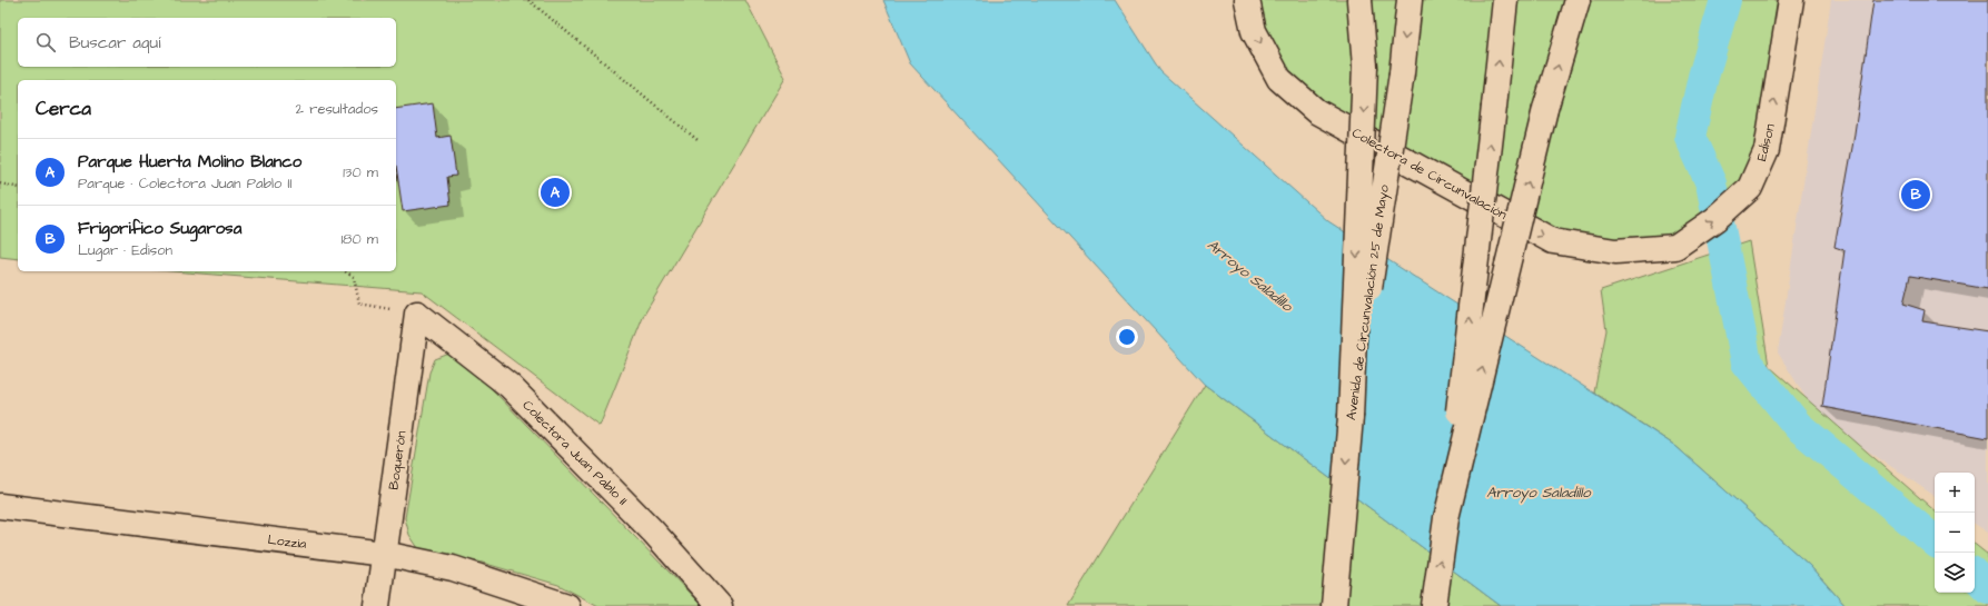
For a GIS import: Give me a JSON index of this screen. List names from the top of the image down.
{
  "streets": {
    "main road": [
      "Edison",
      "Colectora de Circunvalación",
      "Avenida de Circunvalación 25 de Mayo",
      "Colectora Juan Pablo II",
      "Boquerón",
      "Lozzia"
    ]
  },
  "crossings": [
    ["Edison", "Colectora de Circunvalación"],
    ["Colectora Juan Pablo II", "Boquerón"],
    ["Boquerón", "Lozzia"]
  ],
  "one_way": ["Edison", "Colectora de Circunvalación"],
  "water": ["Arroyo Saladillo"],
  "page": {
    "search": "Buscar aquí",
    "heading": ["Cerca", "2 resultados"],
    "list": [
      {
        "mark": "A",
        "name": "Parque Huerta Molino Blanco",
        "note": "Parque · Colectora Juan Pablo II",
        "value": "130 m"
      },
      {
        "mark": "B",
        "name": "Frigorifico Sugarosa",
        "note": "Lugar · Edison",
        "value": "180 m"
      }
    ],
    "pins": ["A", "B"],
    "map_buttons": ["+", "−"]
  }
}
